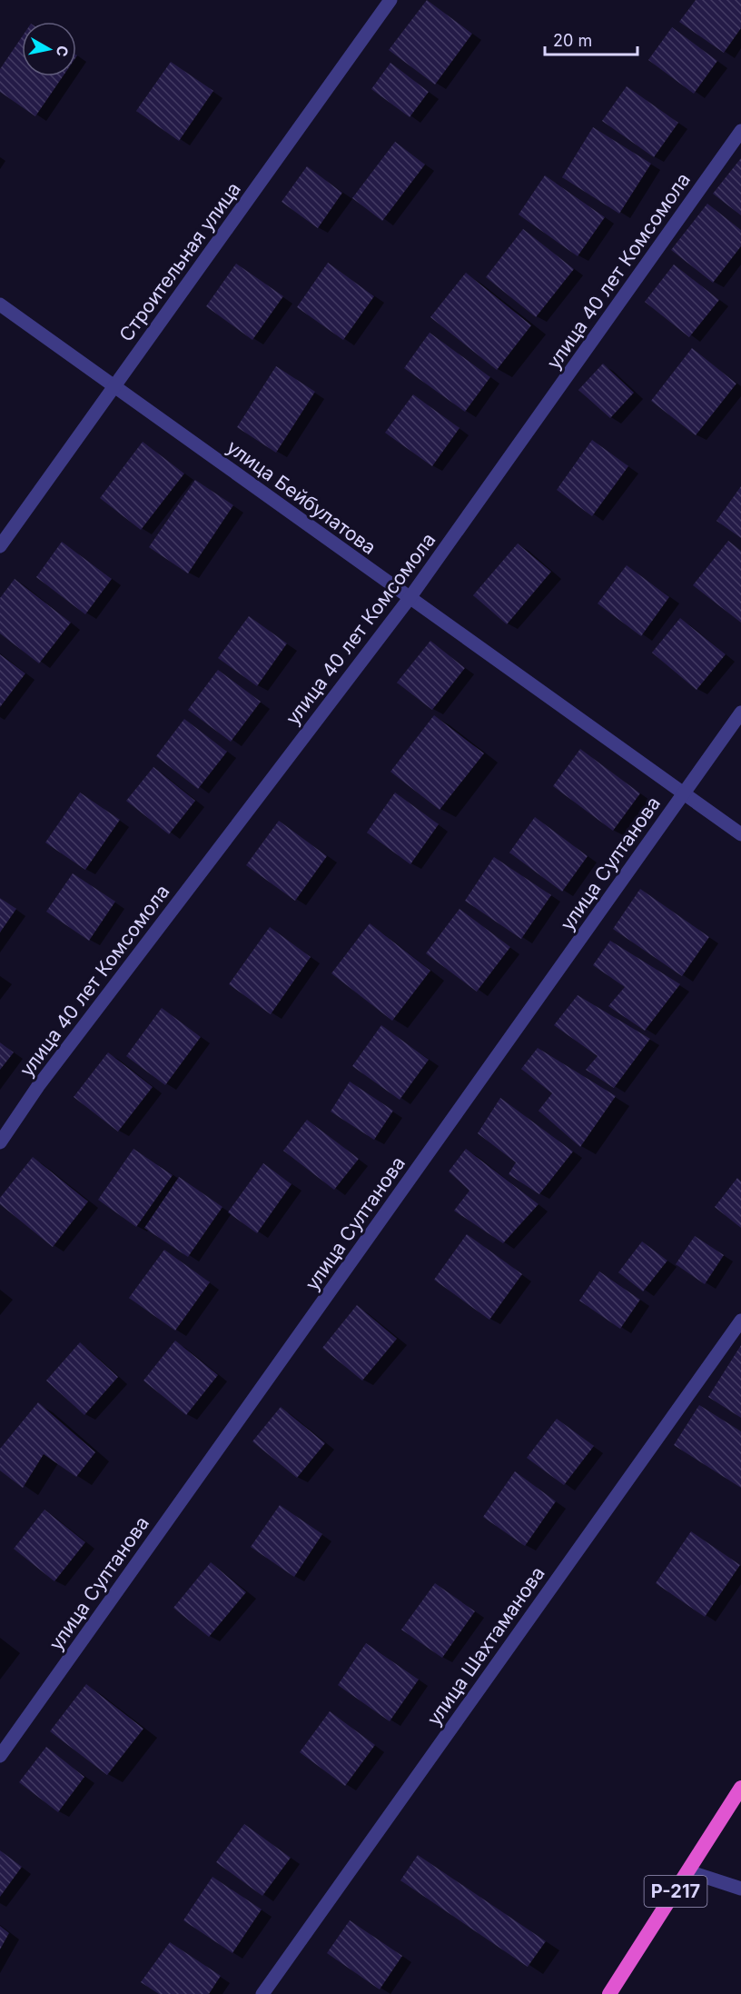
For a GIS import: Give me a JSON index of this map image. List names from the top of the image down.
{
  "streets": {
    "highway": ["Р-217"],
    "street": [
      "Строительная улица",
      "улица 40 лет Комсомола",
      "улица Бейбулатова",
      "улица Султанова",
      "улица Шахтаманова"
    ]
  },
  "crossings": [
    ["Строительная улица", "улица Бейбулатова"],
    ["улица 40 лет Комсомола", "улица Бейбулатова"],
    ["улица Бейбулатова", "улица Султанова"]
  ],
  "scale_bar": "20 m",
  "north": "right"
}
